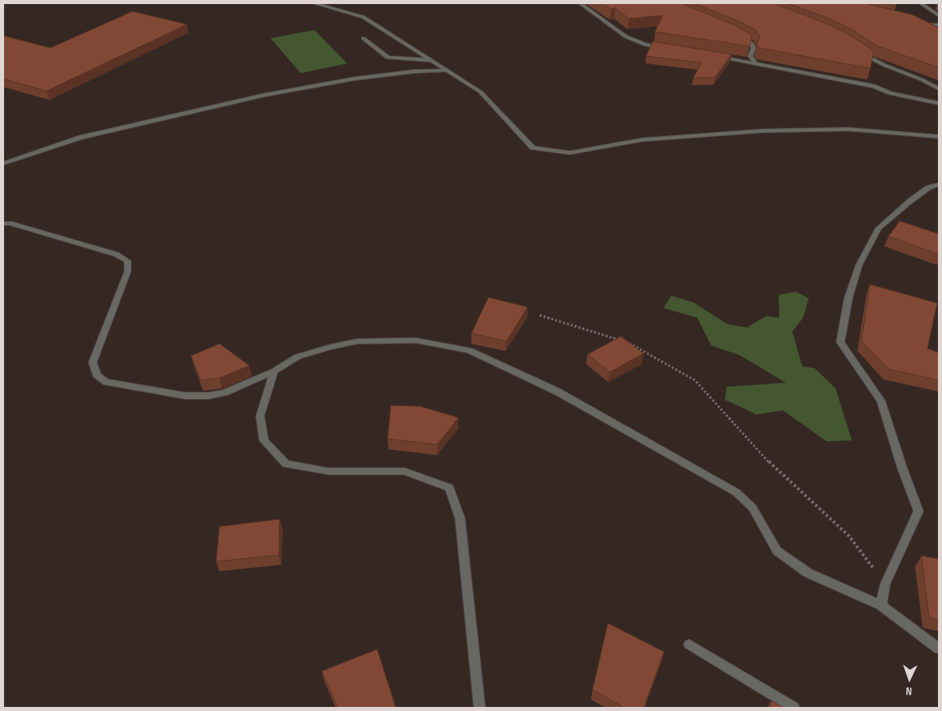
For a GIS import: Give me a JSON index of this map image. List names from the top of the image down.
{
  "north": "bottom"
}
